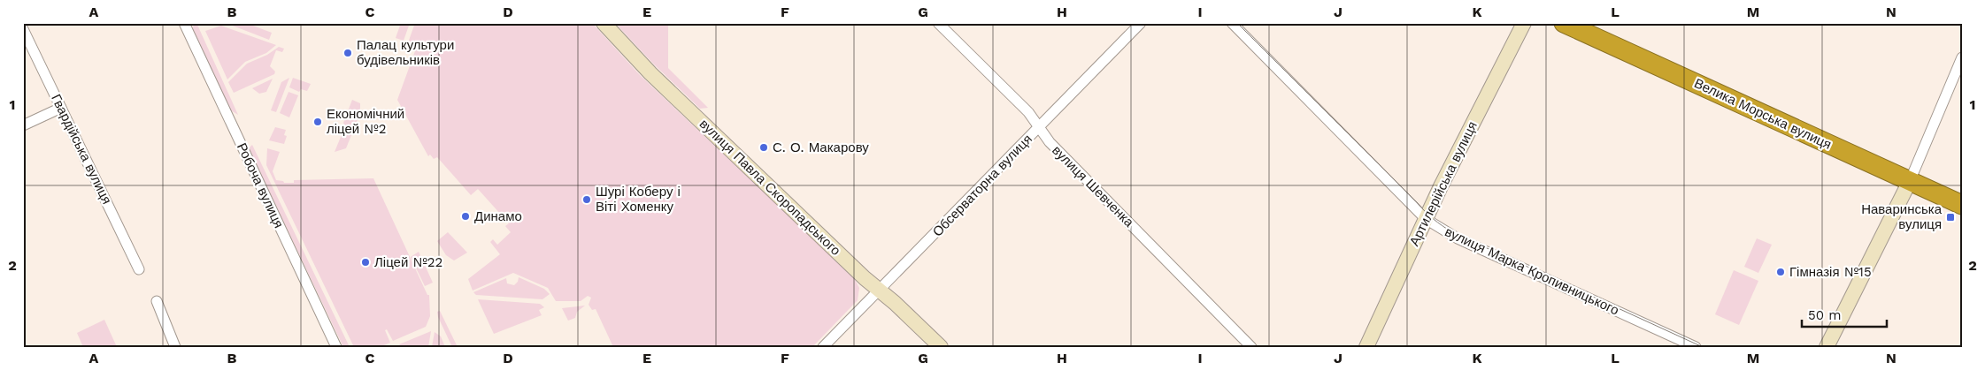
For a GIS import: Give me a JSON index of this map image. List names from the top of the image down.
{
  "streets": {
    "highway": ["Велика Морська вулиця"],
    "street": [
      "Гвардійська вулиця",
      "Артилерійська вулиця",
      "Робоча вулиця",
      "Обсерваторна вулиця",
      "вулиця Шевченка",
      "вулиця Павла Скоропадського",
      "вулиця Марка Кропивницького"
    ]
  },
  "crossings": [
    ["Артилерійська вулиця", "вулиця Марка Кропивницького"],
    ["Обсерваторна вулиця", "вулиця Шевченка"],
    ["Обсерваторна вулиця", "вулиця Павла Скоропадського"]
  ],
  "places": {
    "other": [
      "Палац культури будівельників",
      "Економічний ліцей №2",
      "С. О. Макарову",
      "Шурі Коберу і Віті Хоменку",
      "Динамо",
      "Ліцей №22",
      "Гімназія №15"
    ],
    "transit": ["Наваринська вулиця"]
  },
  "scale_bar": "50 m",
  "grid": {
    "columns": [
      "A",
      "B",
      "C",
      "D",
      "E",
      "F",
      "G",
      "H",
      "I",
      "J",
      "K",
      "L",
      "M",
      "N"
    ],
    "rows": ["1", "2"]
  }
}
